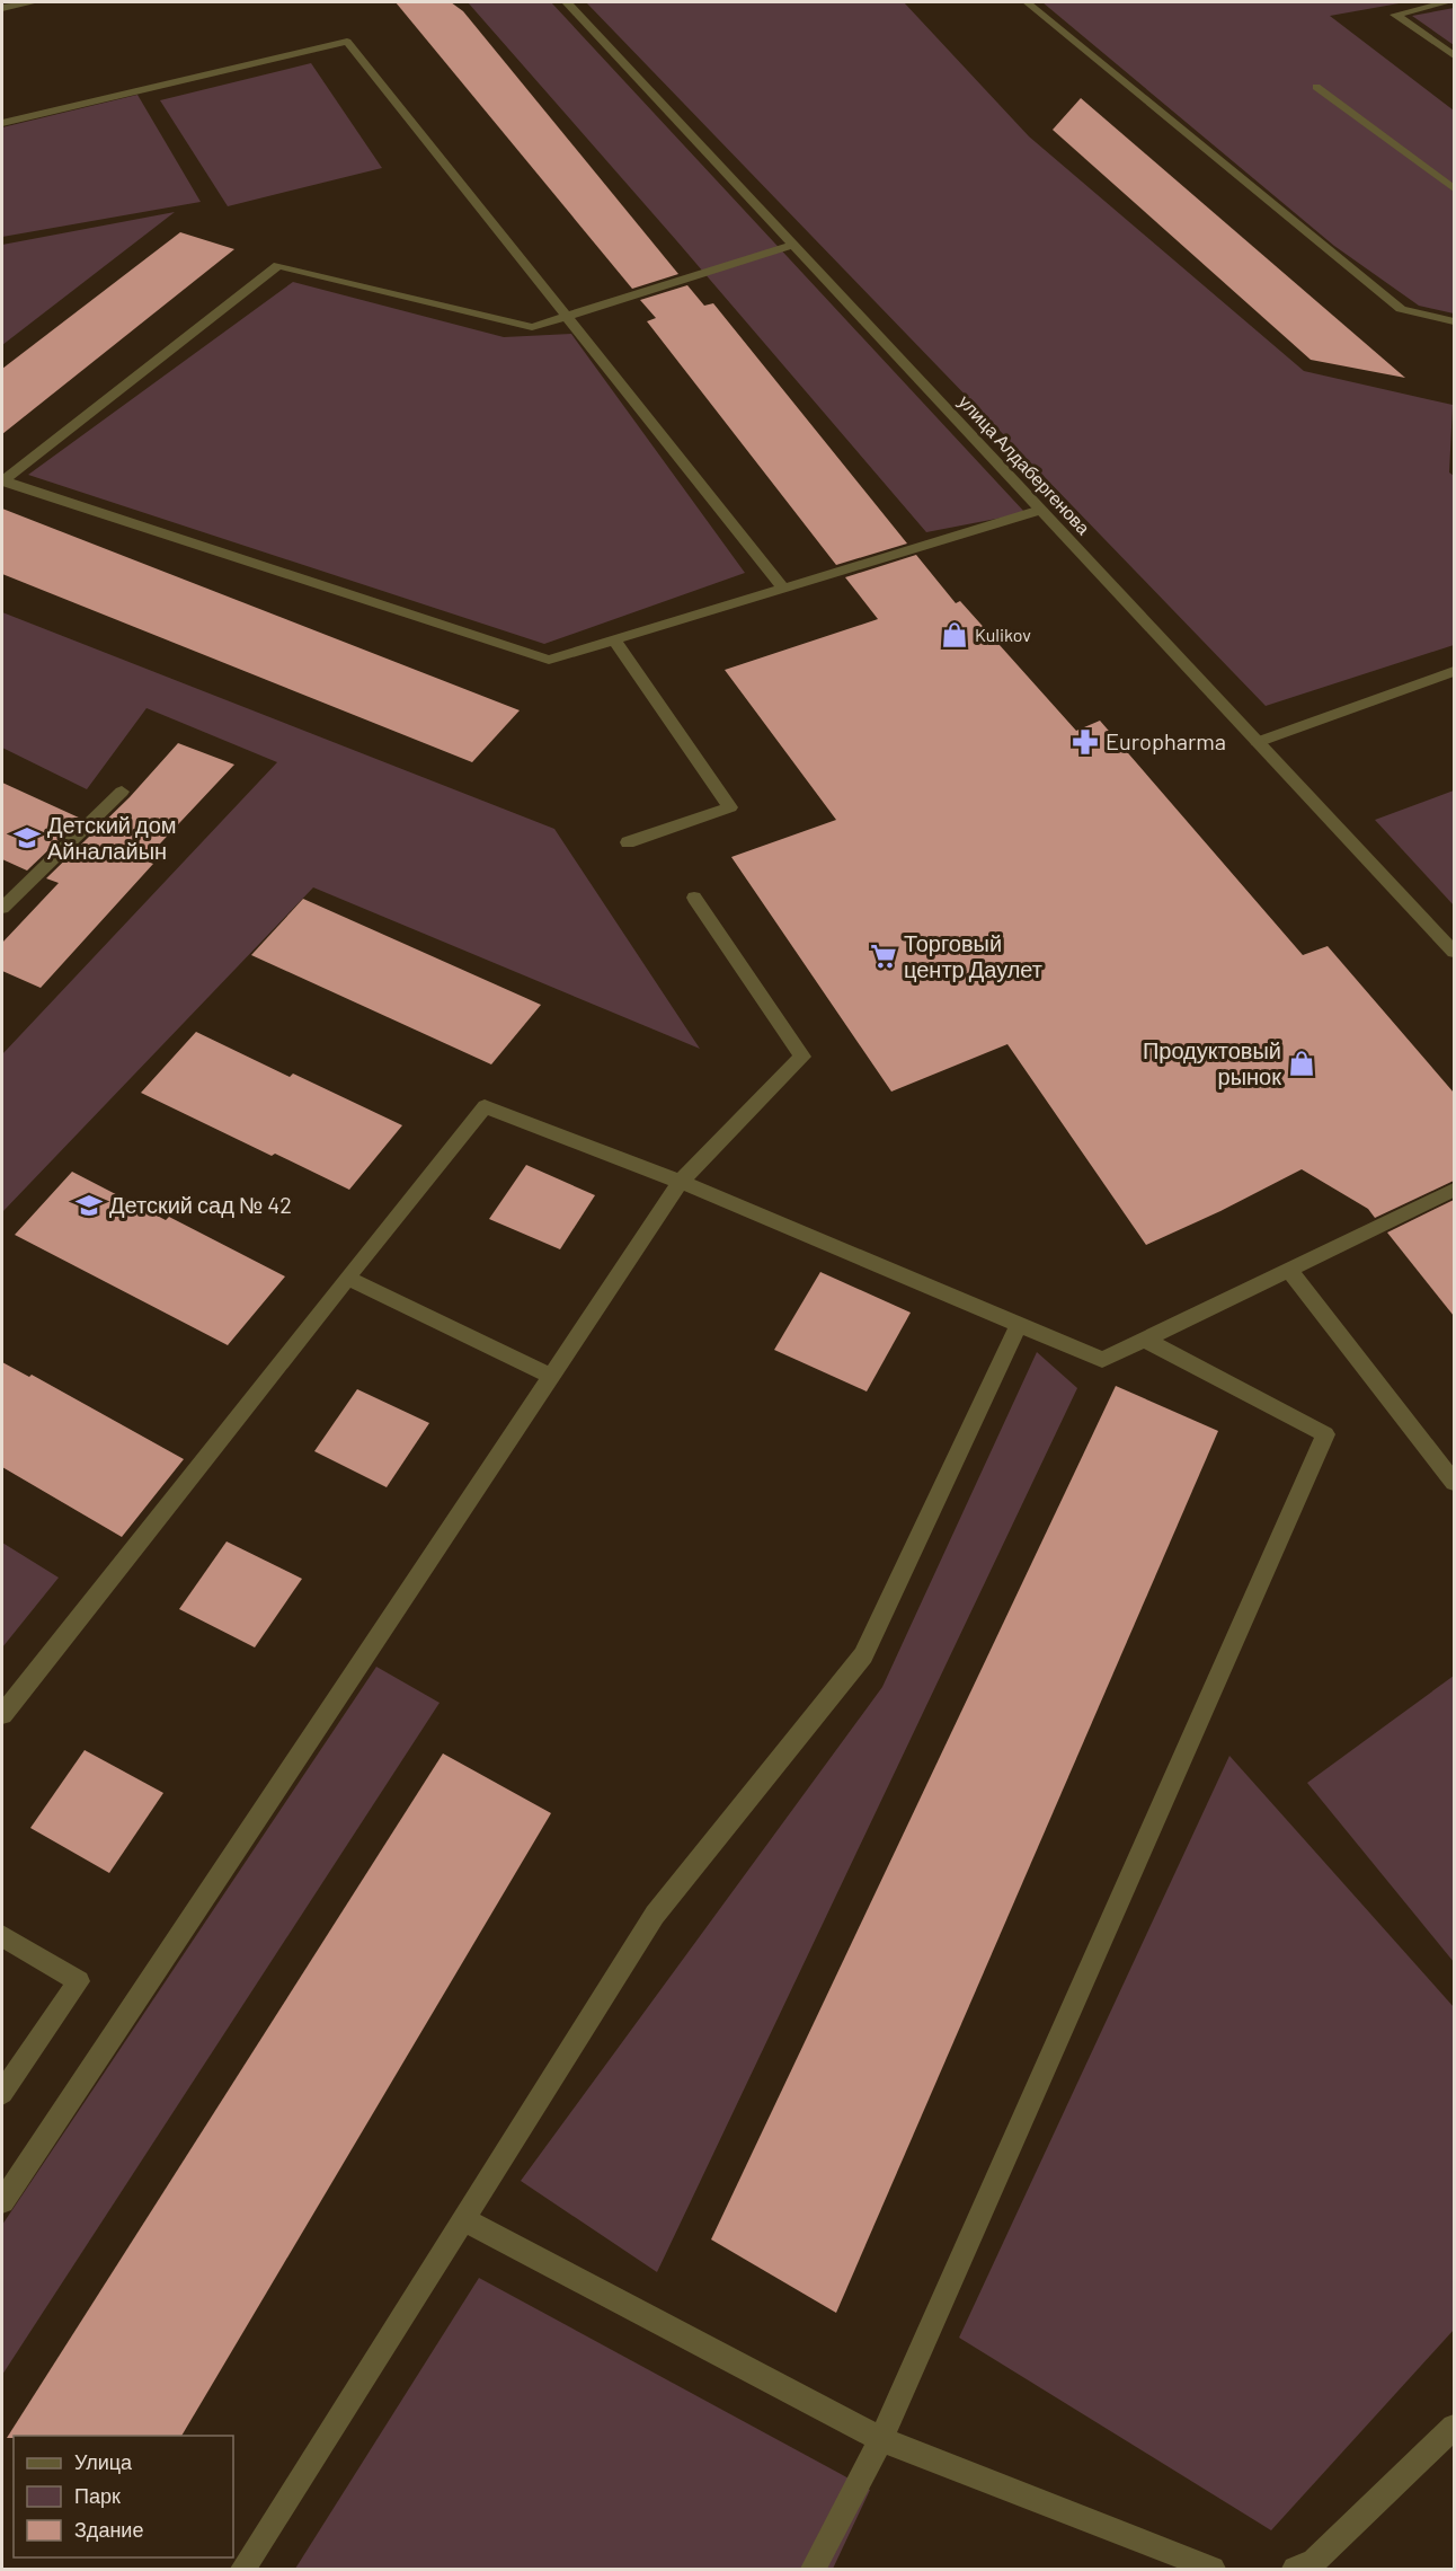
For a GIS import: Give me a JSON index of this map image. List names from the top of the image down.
{
  "streets": {
    "street": ["улица Алдабергенова"]
  },
  "places": {
    "shop": ["Kulikov", "Продуктовый рынок"],
    "pharmacy": ["Europharma"],
    "school or university": ["Детский дом Айналайын", "Детский сад № 42"],
    "supermarket": ["Торговый центр Даулет"]
  },
  "legend": ["Улица", "Парк", "Здание"]
}
